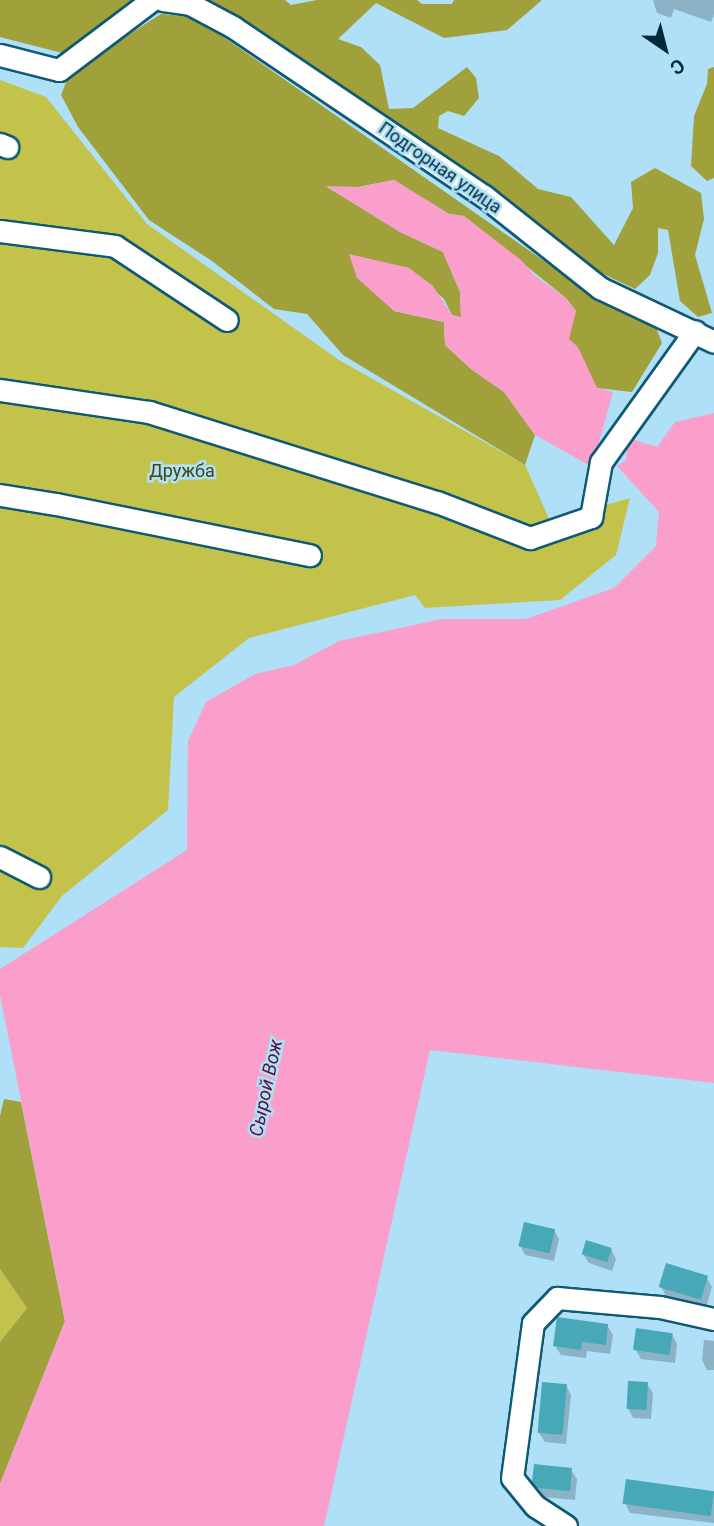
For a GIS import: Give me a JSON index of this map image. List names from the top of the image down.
{
  "streets": {
    "street": ["Подгорная улица"]
  },
  "water": ["Сырой Вож"],
  "parks": ["Дружба"],
  "north": "bottom right"
}
